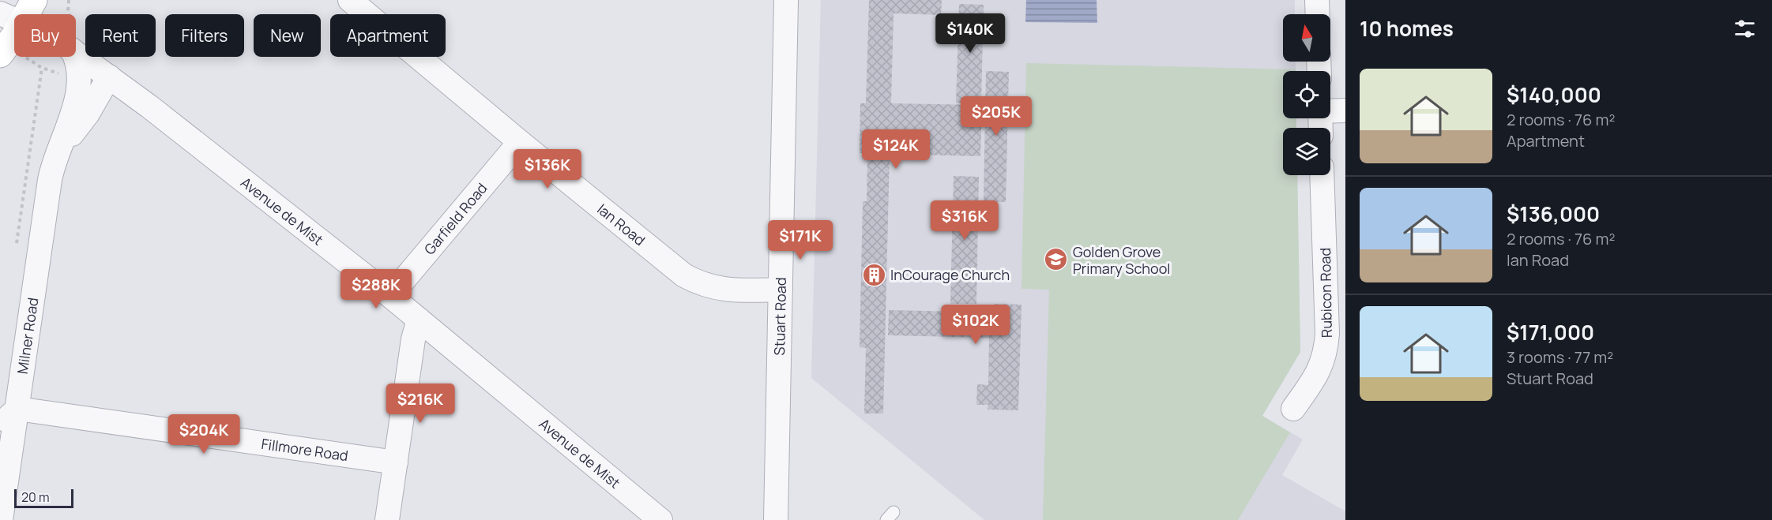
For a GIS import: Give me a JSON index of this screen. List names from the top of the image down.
{
  "streets": {
    "street": [
      "Avenue de Mist",
      "Garfield Road",
      "Ian Road",
      "Rubicon Road",
      "Stuart Road",
      "Milner Road",
      "Fillmore Road"
    ]
  },
  "crossings": [
    ["Avenue de Mist", "Garfield Road"],
    ["Avenue de Mist", "Milner Road"],
    ["Garfield Road", "Ian Road"],
    ["Ian Road", "Stuart Road"],
    ["Milner Road", "Fillmore Road"]
  ],
  "places": {
    "school or university": ["Golden Grove Primary School"],
    "building": ["InCourage Church"]
  },
  "scale_bar": "20 m",
  "north": "top",
  "page": {
    "heading": "10 homes",
    "price": [
      "$140K",
      "$205K",
      "$124K",
      "$136K",
      "$316K",
      "$171K",
      "$288K",
      "$102K",
      "$216K",
      "$204K"
    ],
    "chip": [
      "Buy",
      "Rent",
      "Filters",
      "New",
      "Apartment"
    ],
    "list": [
      {
        "name": "$140,000",
        "note": "2 rooms · 76 m² · Apartment"
      },
      {
        "name": "$136,000",
        "note": "2 rooms · 76 m² · Ian Road"
      },
      {
        "name": "$171,000",
        "note": "3 rooms · 77 m² · Stuart Road"
      }
    ],
    "scale": "20 m"
  }
}
